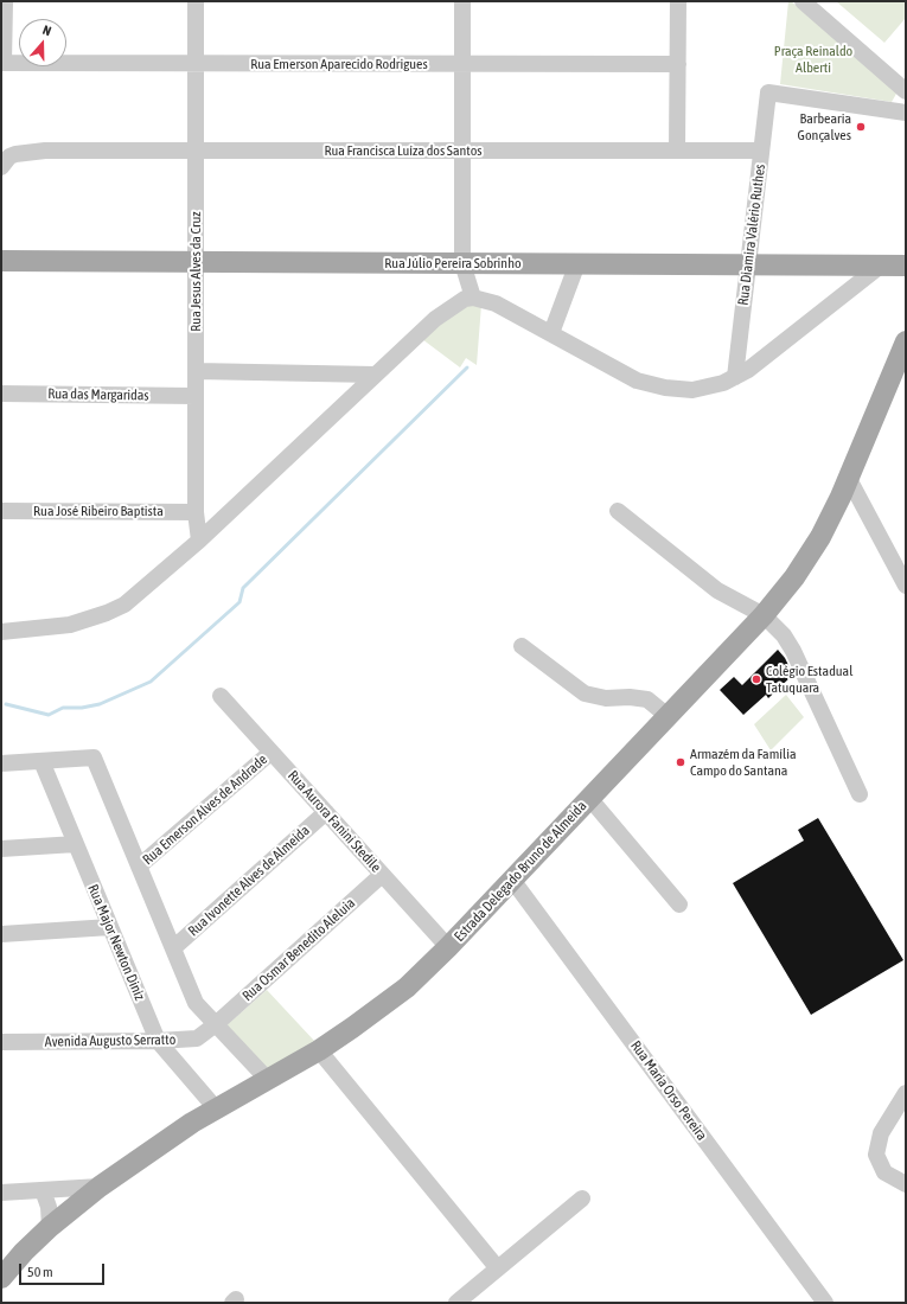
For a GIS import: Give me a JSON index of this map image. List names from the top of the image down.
{
  "streets": {
    "main road": ["Rua Júlio Pereira Sobrinho", "Estrada Delegado Bruno de Almeida"],
    "street": [
      "Rua Emerson Aparecido Rodrigues",
      "Rua Francisca Luíza dos Santos",
      "Rua Diamira Valério Ruthes",
      "Rua Jesus Alves da Cruz",
      "Rua das Margaridas",
      "Rua José Ribeiro Baptista",
      "Rua Emerson Alves de Andrade",
      "Rua Aurora Fanini Stedile",
      "Rua Ivonette Alves de Almeida",
      "Rua Major Newton Diniz",
      "Rua Osmar Benedito Aleluia",
      "Avenida Augusto Serratto",
      "Rua Maria Orso Pereira"
    ]
  },
  "crossings": [
    ["Rua Emerson Aparecido Rodrigues", "Rua Jesus Alves da Cruz"],
    ["Rua Francisca Luíza dos Santos", "Rua Diamira Valério Ruthes"],
    ["Rua Francisca Luíza dos Santos", "Rua Jesus Alves da Cruz"],
    ["Rua Diamira Valério Ruthes", "Rua Júlio Pereira Sobrinho"],
    ["Rua Júlio Pereira Sobrinho", "Rua Jesus Alves da Cruz"],
    ["Rua Jesus Alves da Cruz", "Rua das Margaridas"],
    ["Rua Jesus Alves da Cruz", "Rua José Ribeiro Baptista"],
    ["Rua Emerson Alves de Andrade", "Rua Aurora Fanini Stedile"],
    ["Rua Aurora Fanini Stedile", "Estrada Delegado Bruno de Almeida"],
    ["Rua Aurora Fanini Stedile", "Rua Ivonette Alves de Almeida"],
    ["Rua Aurora Fanini Stedile", "Rua Osmar Benedito Aleluia"],
    ["Estrada Delegado Bruno de Almeida", "Rua Major Newton Diniz"],
    ["Estrada Delegado Bruno de Almeida", "Rua Maria Orso Pereira"],
    ["Rua Major Newton Diniz", "Avenida Augusto Serratto"],
    ["Rua Osmar Benedito Aleluia", "Avenida Augusto Serratto"]
  ],
  "parks": ["Praça Reinaldo Alberti"],
  "places": ["Barbearia Gonçalves", "Colégio Estadual Tatuquara", "Armazém da Família Campo do Santana"],
  "scale_bar": "50 m",
  "north": "top"
}
